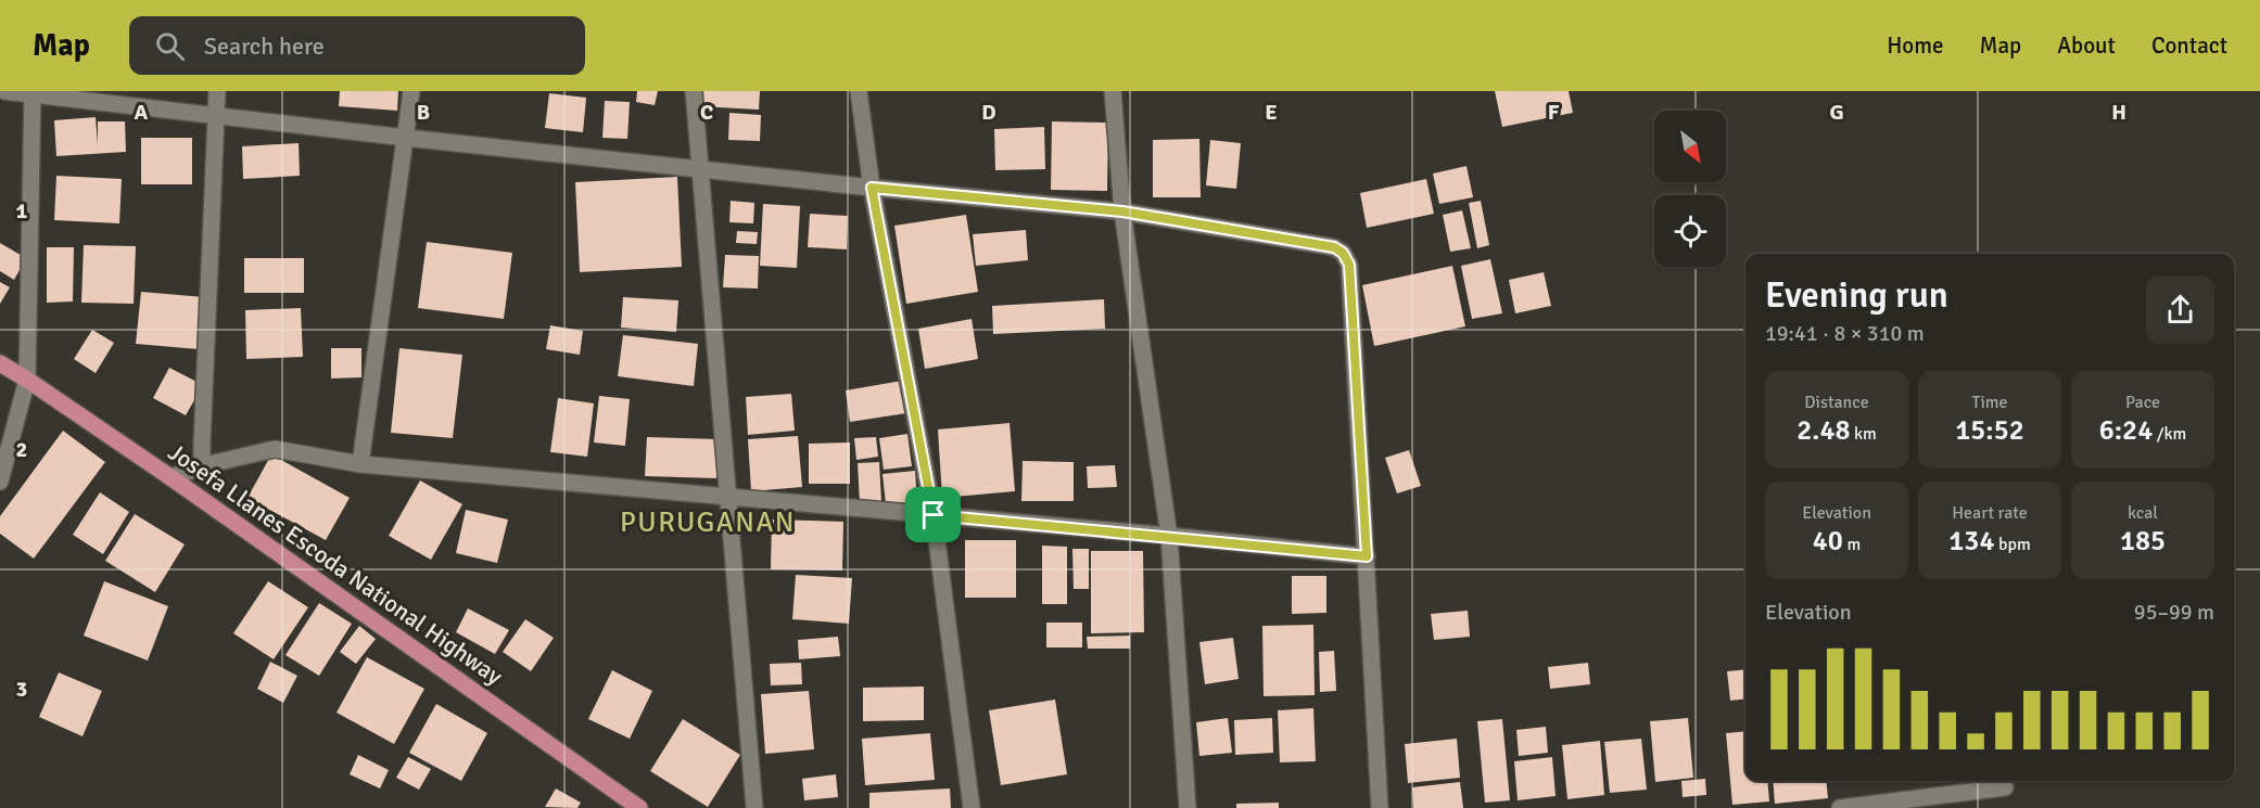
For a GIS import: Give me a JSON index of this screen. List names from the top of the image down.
{
  "streets": {
    "main road": ["Josefa Llanes Escoda National Highway"]
  },
  "districts": ["PURUGANAN"],
  "north": "bottom right",
  "page": {
    "header": "Map",
    "search": "Search here",
    "nav": [
      "Home",
      "Map",
      "About",
      "Contact"
    ],
    "heading": ["Evening run", "19:41 · 8 × 310 m"],
    "stats": [
      ["Distance", "2.48 km"],
      ["Time", "15:52"],
      ["Pace", "6:24 /km"],
      ["Elevation", "40 m"],
      ["Heart rate", "134 bpm"],
      ["kcal", "185"]
    ],
    "chart": ["Elevation", "95–99 m"]
  },
  "grid": {
    "columns": [
      "A",
      "B",
      "C",
      "D",
      "E",
      "F",
      "G",
      "H"
    ],
    "rows": ["1", "2", "3"]
  }
}
